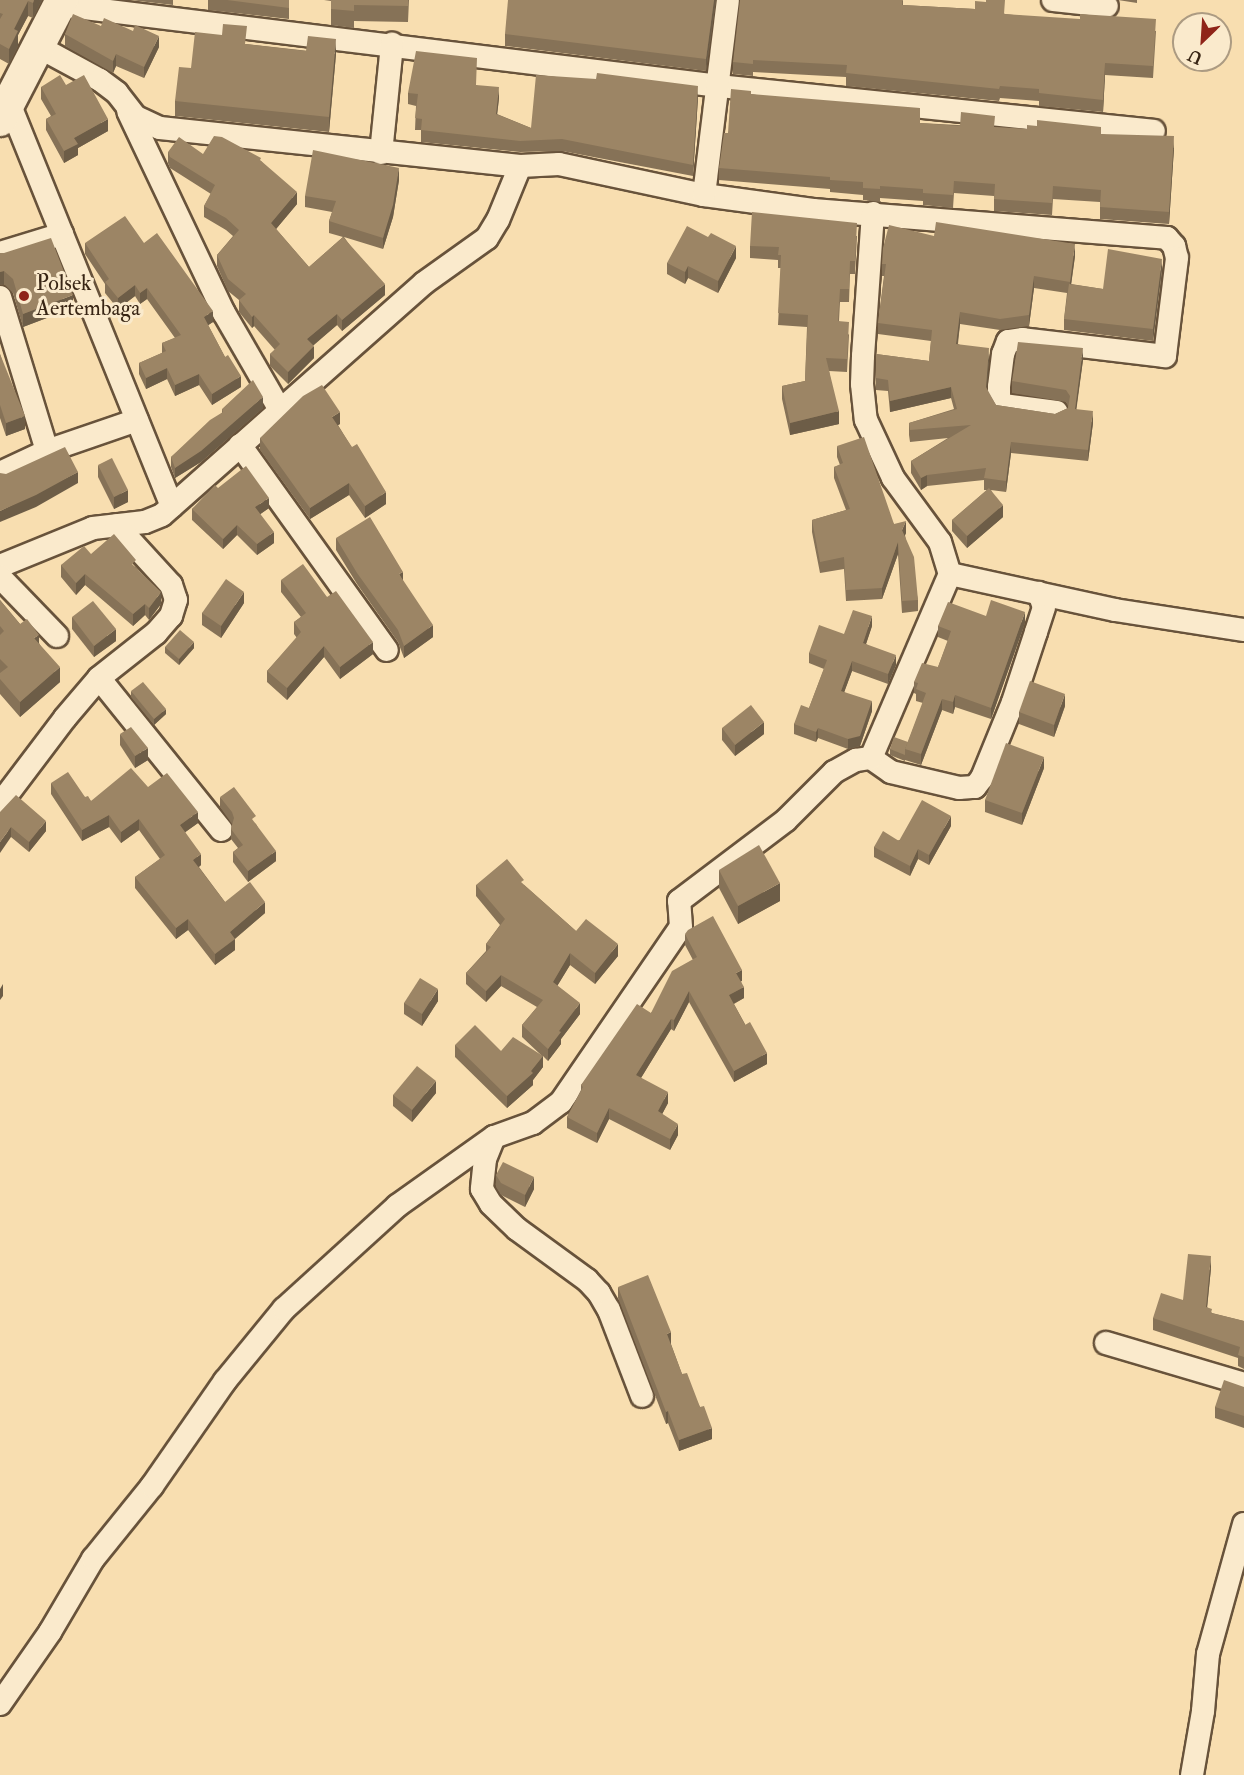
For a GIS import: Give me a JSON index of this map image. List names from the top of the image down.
{
  "places": ["Polsek Aertembaga"],
  "north": "bottom left"
}
